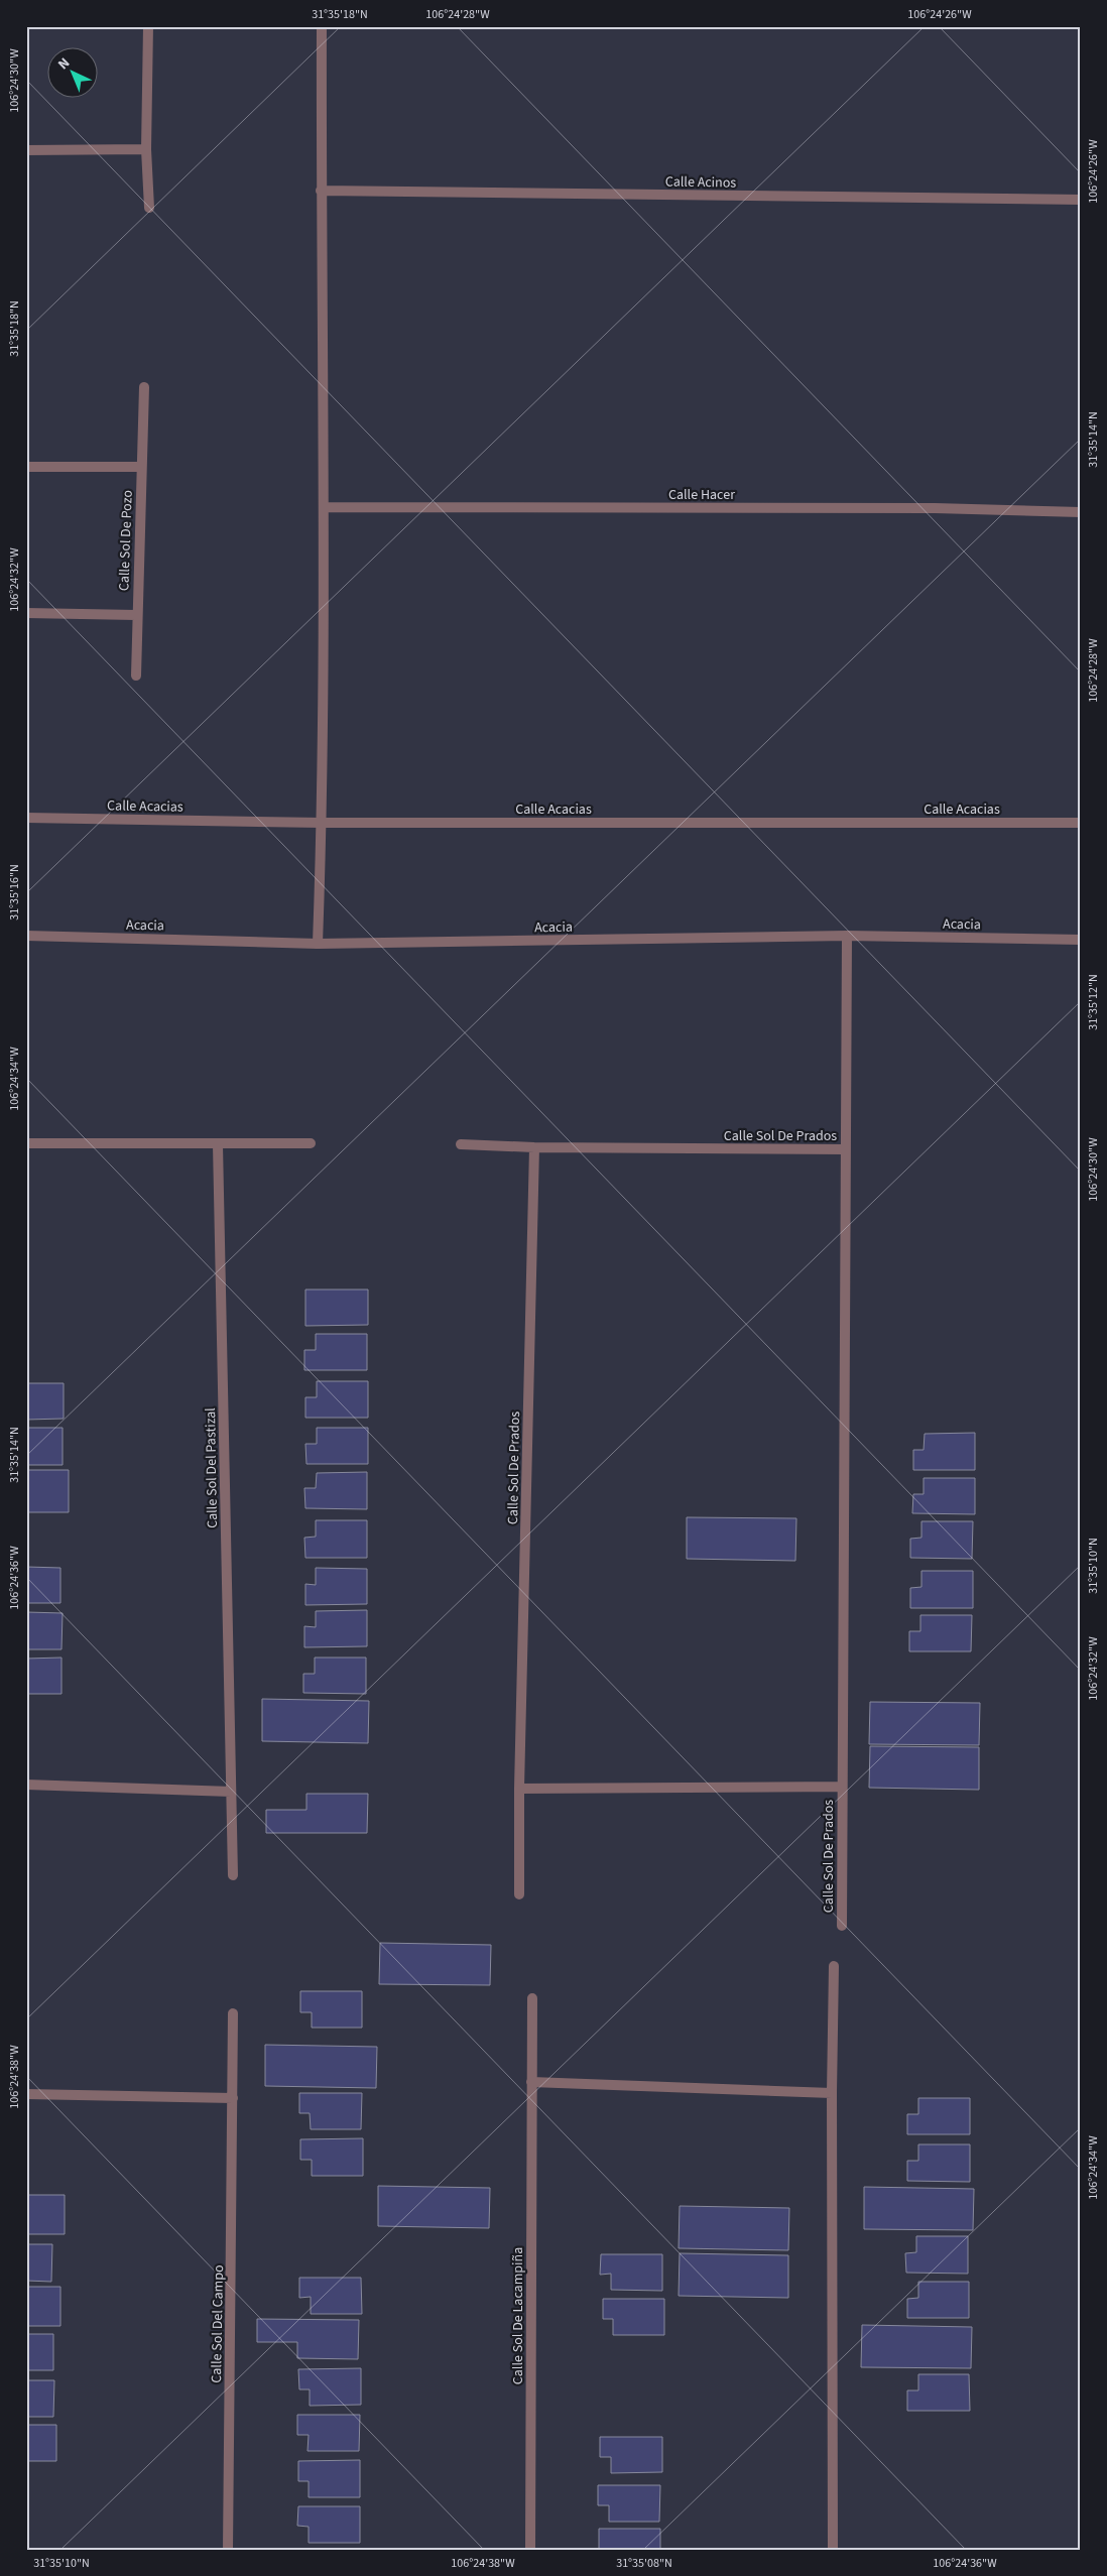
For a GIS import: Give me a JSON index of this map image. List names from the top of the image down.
{
  "streets": {
    "street": [
      "Calle Acinos",
      "Calle Hacer",
      "Calle Sol De Pozo",
      "Calle Acacias",
      "Acacia",
      "Calle Sol De Prados",
      "Calle Sol Del Pastizal",
      "Calle Sol De Lacampiña",
      "Calle Sol Del Campo"
    ]
  },
  "crossings": [
    ["Acacia", "Calle Sol De Prados"]
  ],
  "north": "top left",
  "coordinates": [
    "31°35'18\"N",
    "106°24'28\"W",
    "106°24'26\"W",
    "106°24'30\"W",
    "31°35'14\"N",
    "106°24'32\"W",
    "31°35'16\"N",
    "31°35'12\"N",
    "106°24'34\"W",
    "31°35'10\"N",
    "106°24'36\"W",
    "106°24'38\"W",
    "31°35'08\"N"
  ]
}
